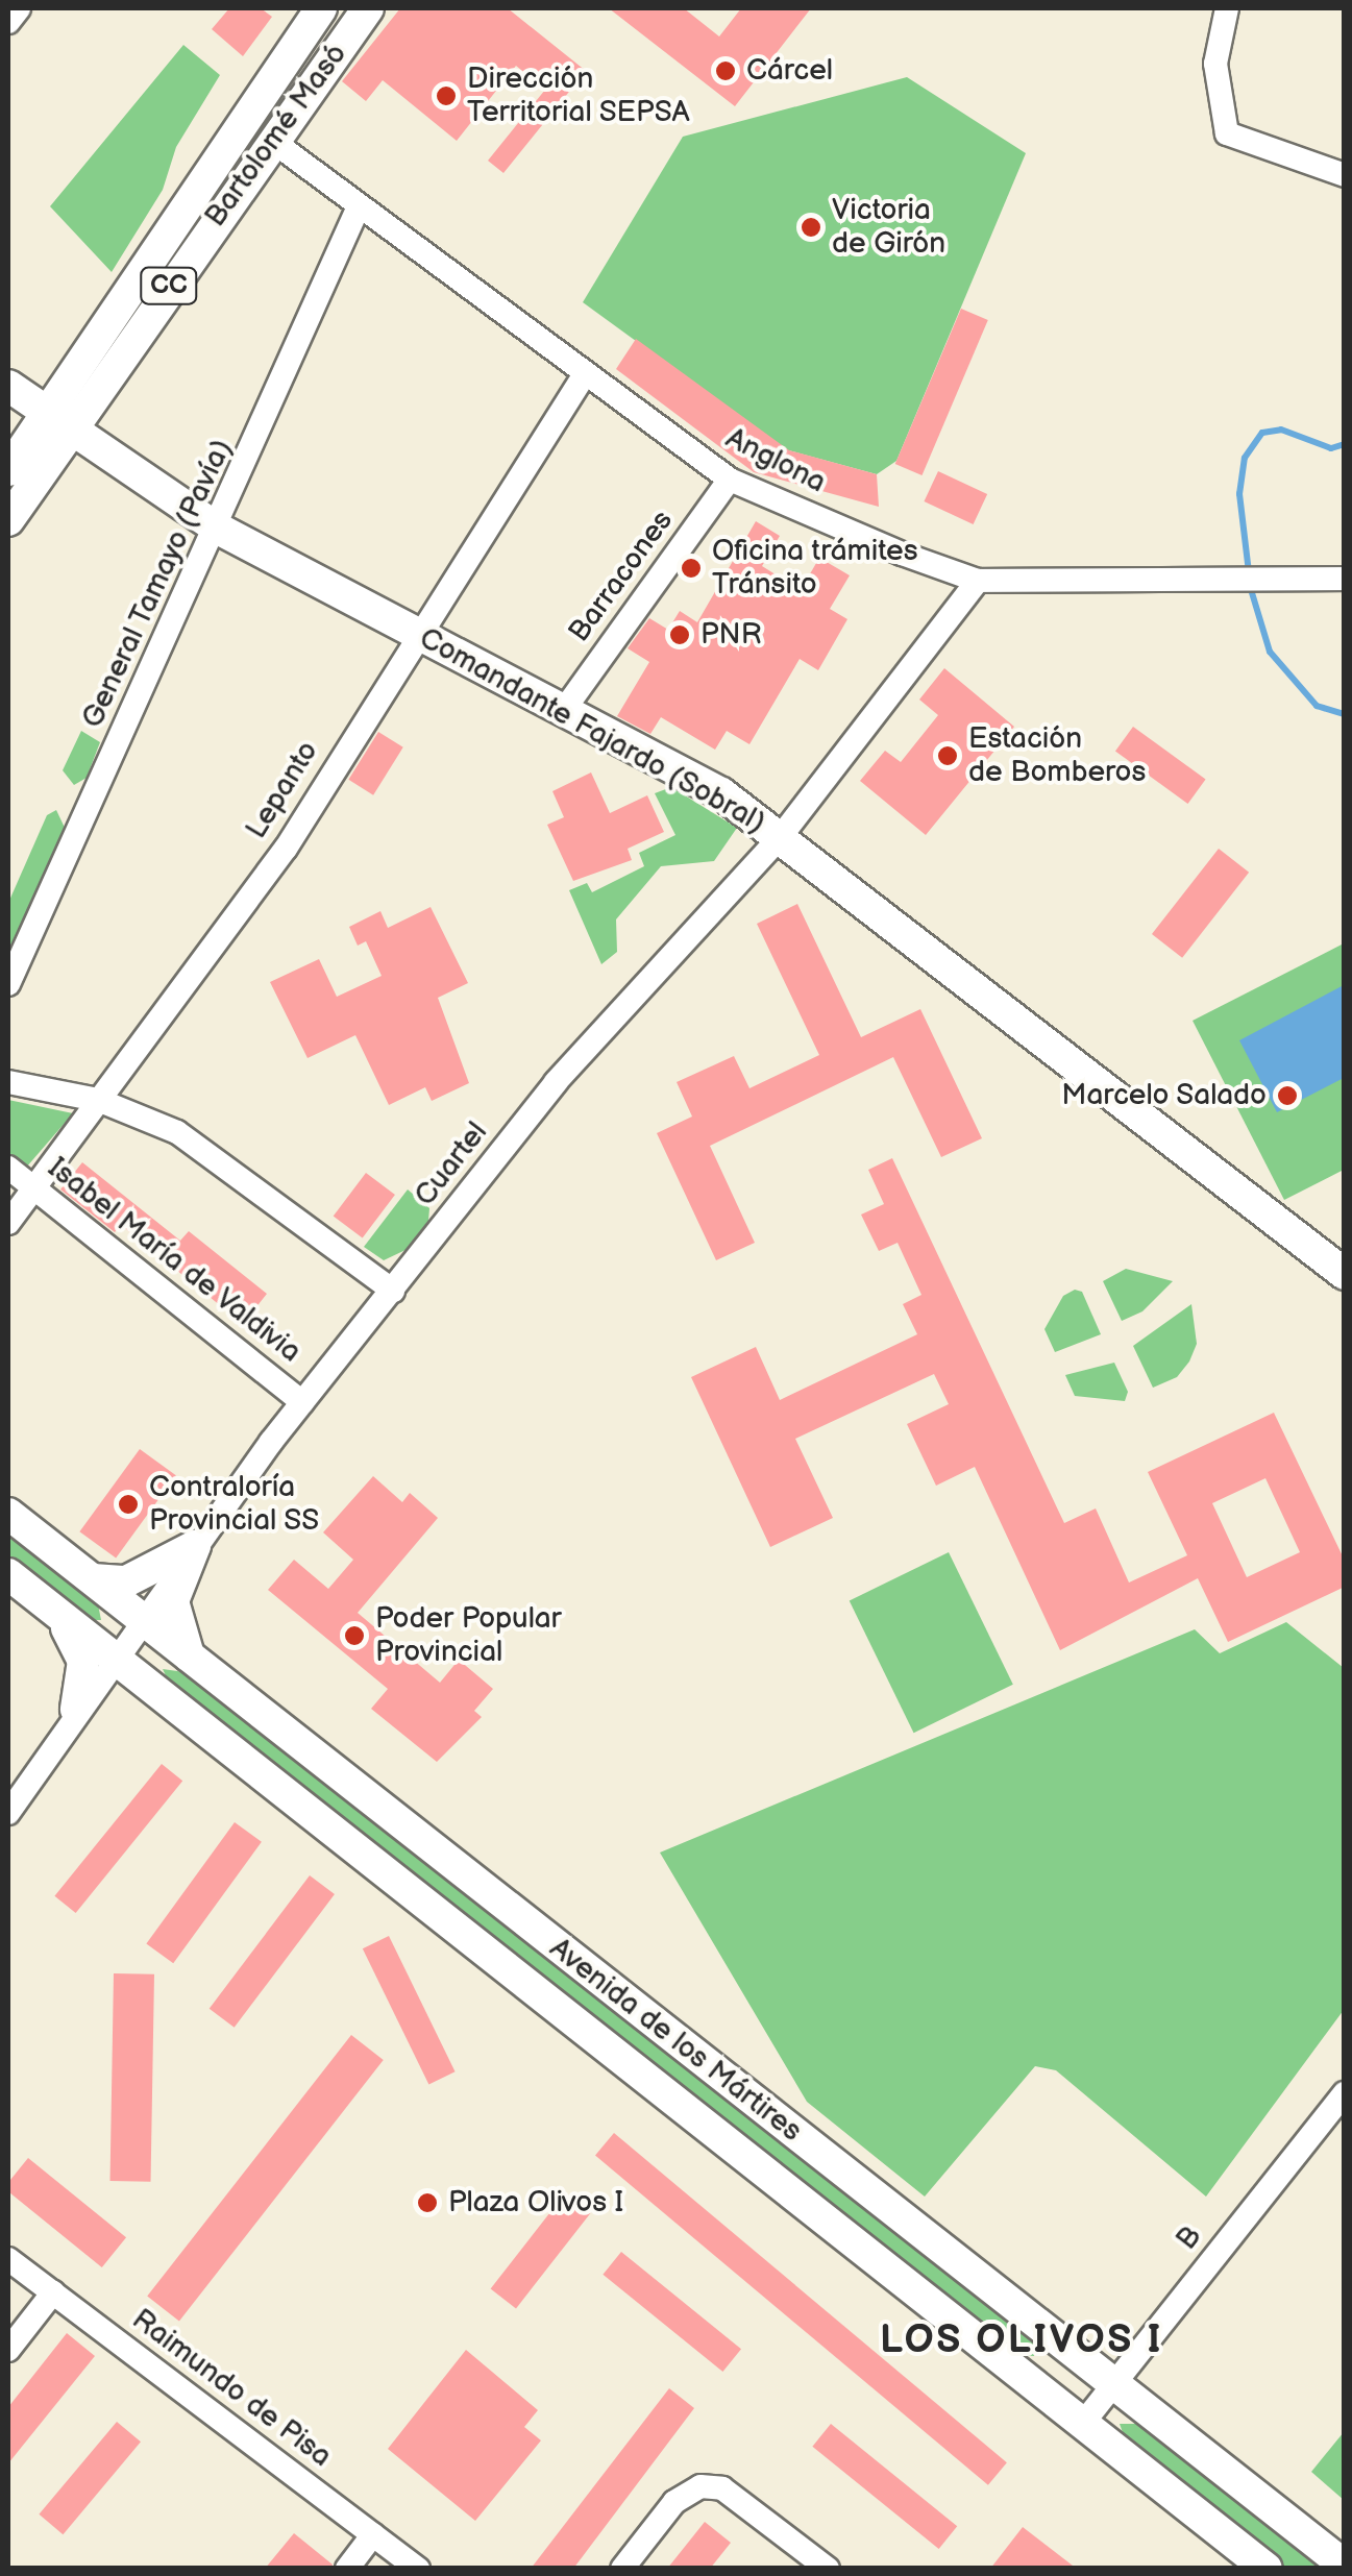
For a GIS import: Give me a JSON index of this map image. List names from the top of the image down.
{
  "streets": {
    "main road": [
      "Bartolomé Masó",
      "CC",
      "Comandante Fajardo (Sobral)",
      "Avenida de los Mártires"
    ],
    "street": [
      "Anglona",
      "Barracones",
      "General Tamayo (Pavía)",
      "Lepanto",
      "Cuartel",
      "Isabel María de Valdivia",
      "B",
      "Raimundo de Pisa"
    ]
  },
  "crossings": [
    ["Bartolomé Masó", "Anglona"],
    ["Bartolomé Masó", "Comandante Fajardo (Sobral)"],
    ["Anglona", "Barracones"],
    ["Anglona", "General Tamayo (Pavía)"],
    ["Anglona", "Lepanto"],
    ["Anglona", "Cuartel"],
    ["Barracones", "Comandante Fajardo (Sobral)"],
    ["General Tamayo (Pavía)", "Comandante Fajardo (Sobral)"],
    ["Comandante Fajardo (Sobral)", "Lepanto"],
    ["Comandante Fajardo (Sobral)", "Cuartel"],
    ["Lepanto", "Isabel María de Valdivia"],
    ["Cuartel", "Isabel María de Valdivia"],
    ["Cuartel", "Avenida de los Mártires"],
    ["Avenida de los Mártires", "B"]
  ],
  "districts": ["LOS OLIVOS I"],
  "places": [
    "Cárcel",
    "Dirección Territorial SEPSA",
    "Victoria de Girón",
    "Oficina trámites Tránsito",
    "PNR",
    "Estación de Bomberos",
    "Marcelo Salado",
    "Contraloría Provincial SS",
    "Poder Popular Provincial",
    "Plaza Olivos I"
  ]
}
